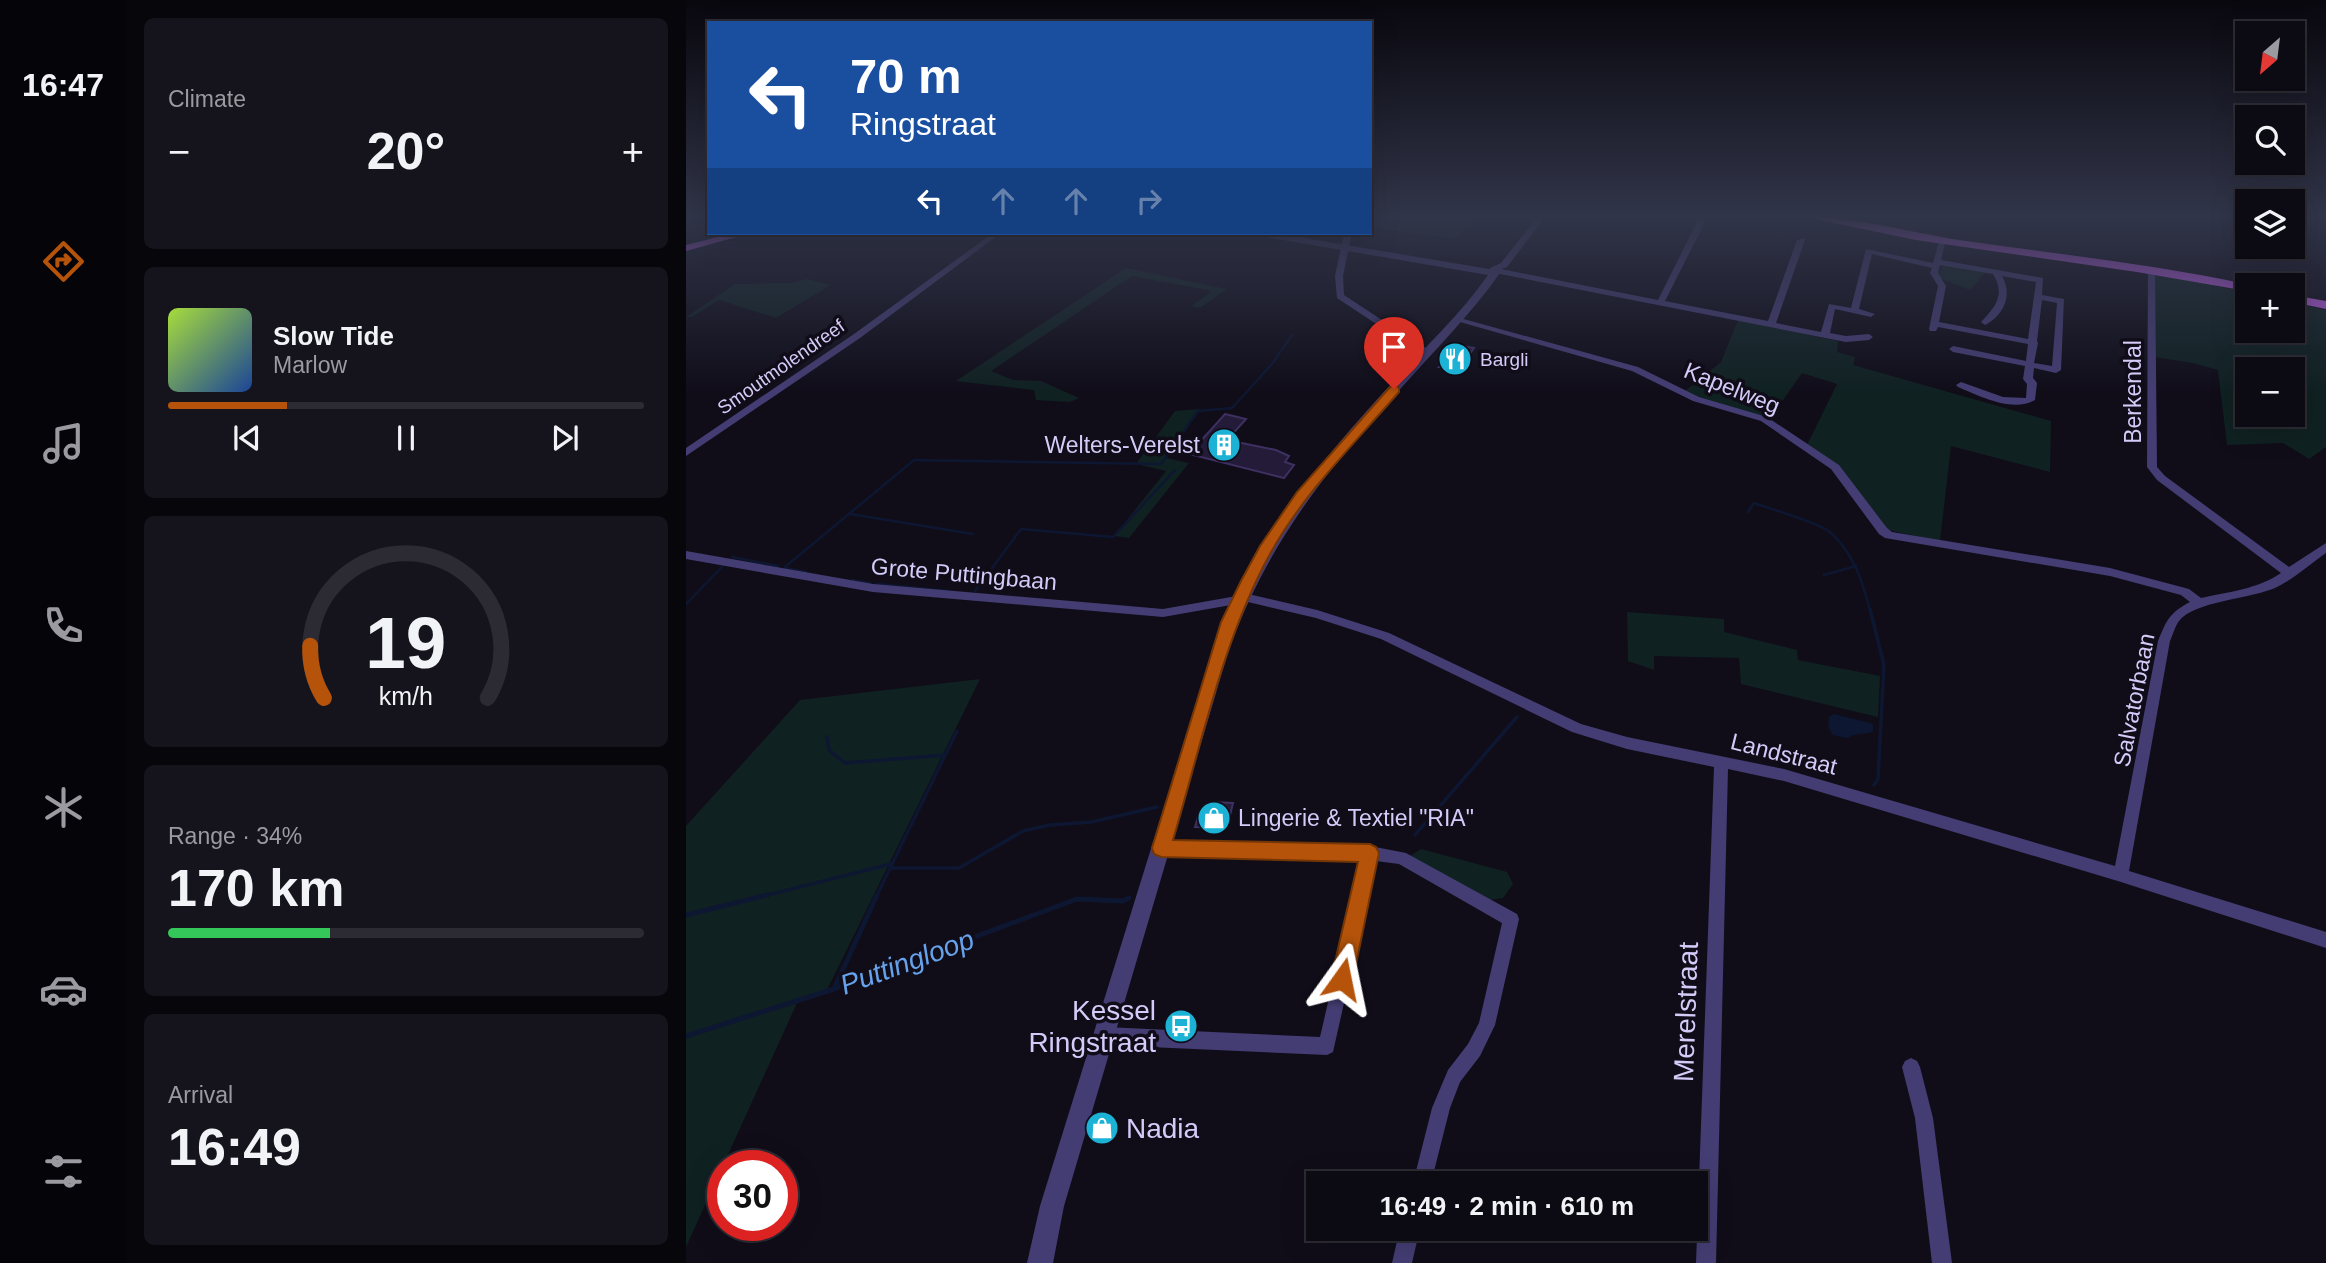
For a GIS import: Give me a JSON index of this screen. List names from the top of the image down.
{
  "streets": {
    "street": [
      "Smoutmolendreef",
      "Kapelweg",
      "Berkendal",
      "Grote Puttingbaan",
      "Salvatorbaan",
      "Landstraat",
      "Merelstraat"
    ]
  },
  "crossings": [
    ["Kapelweg", "Salvatorbaan"],
    ["Berkendal", "Salvatorbaan"],
    ["Grote Puttingbaan", "Landstraat"],
    ["Salvatorbaan", "Landstraat"],
    ["Landstraat", "Merelstraat"]
  ],
  "water": ["Puttingloop"],
  "places": {
    "restaurant": ["Bargli"],
    "building": ["Welters-Verelst"],
    "shop": ["Lingerie & Textiel \"RIA\"", "Nadia"],
    "bus stop": ["Kessel Ringstraat"]
  },
  "north": "bottom left",
  "page": {
    "tabs": "16:47",
    "tile": [
      "Climate",
      ["Range · 34%", "170 km"],
      ["Arrival", "16:49"]
    ],
    "map_buttons": ["+", "−"],
    "turn": ["70 m", "Ringstraat"],
    "heat": ["−", "20°", "+"],
    "song": ["Slow Tide", "Marlow"],
    "limit": "30",
    "trip": "16:49 · 2 min · 610 m",
    "gauge": ["19", "km/h"]
  }
}
